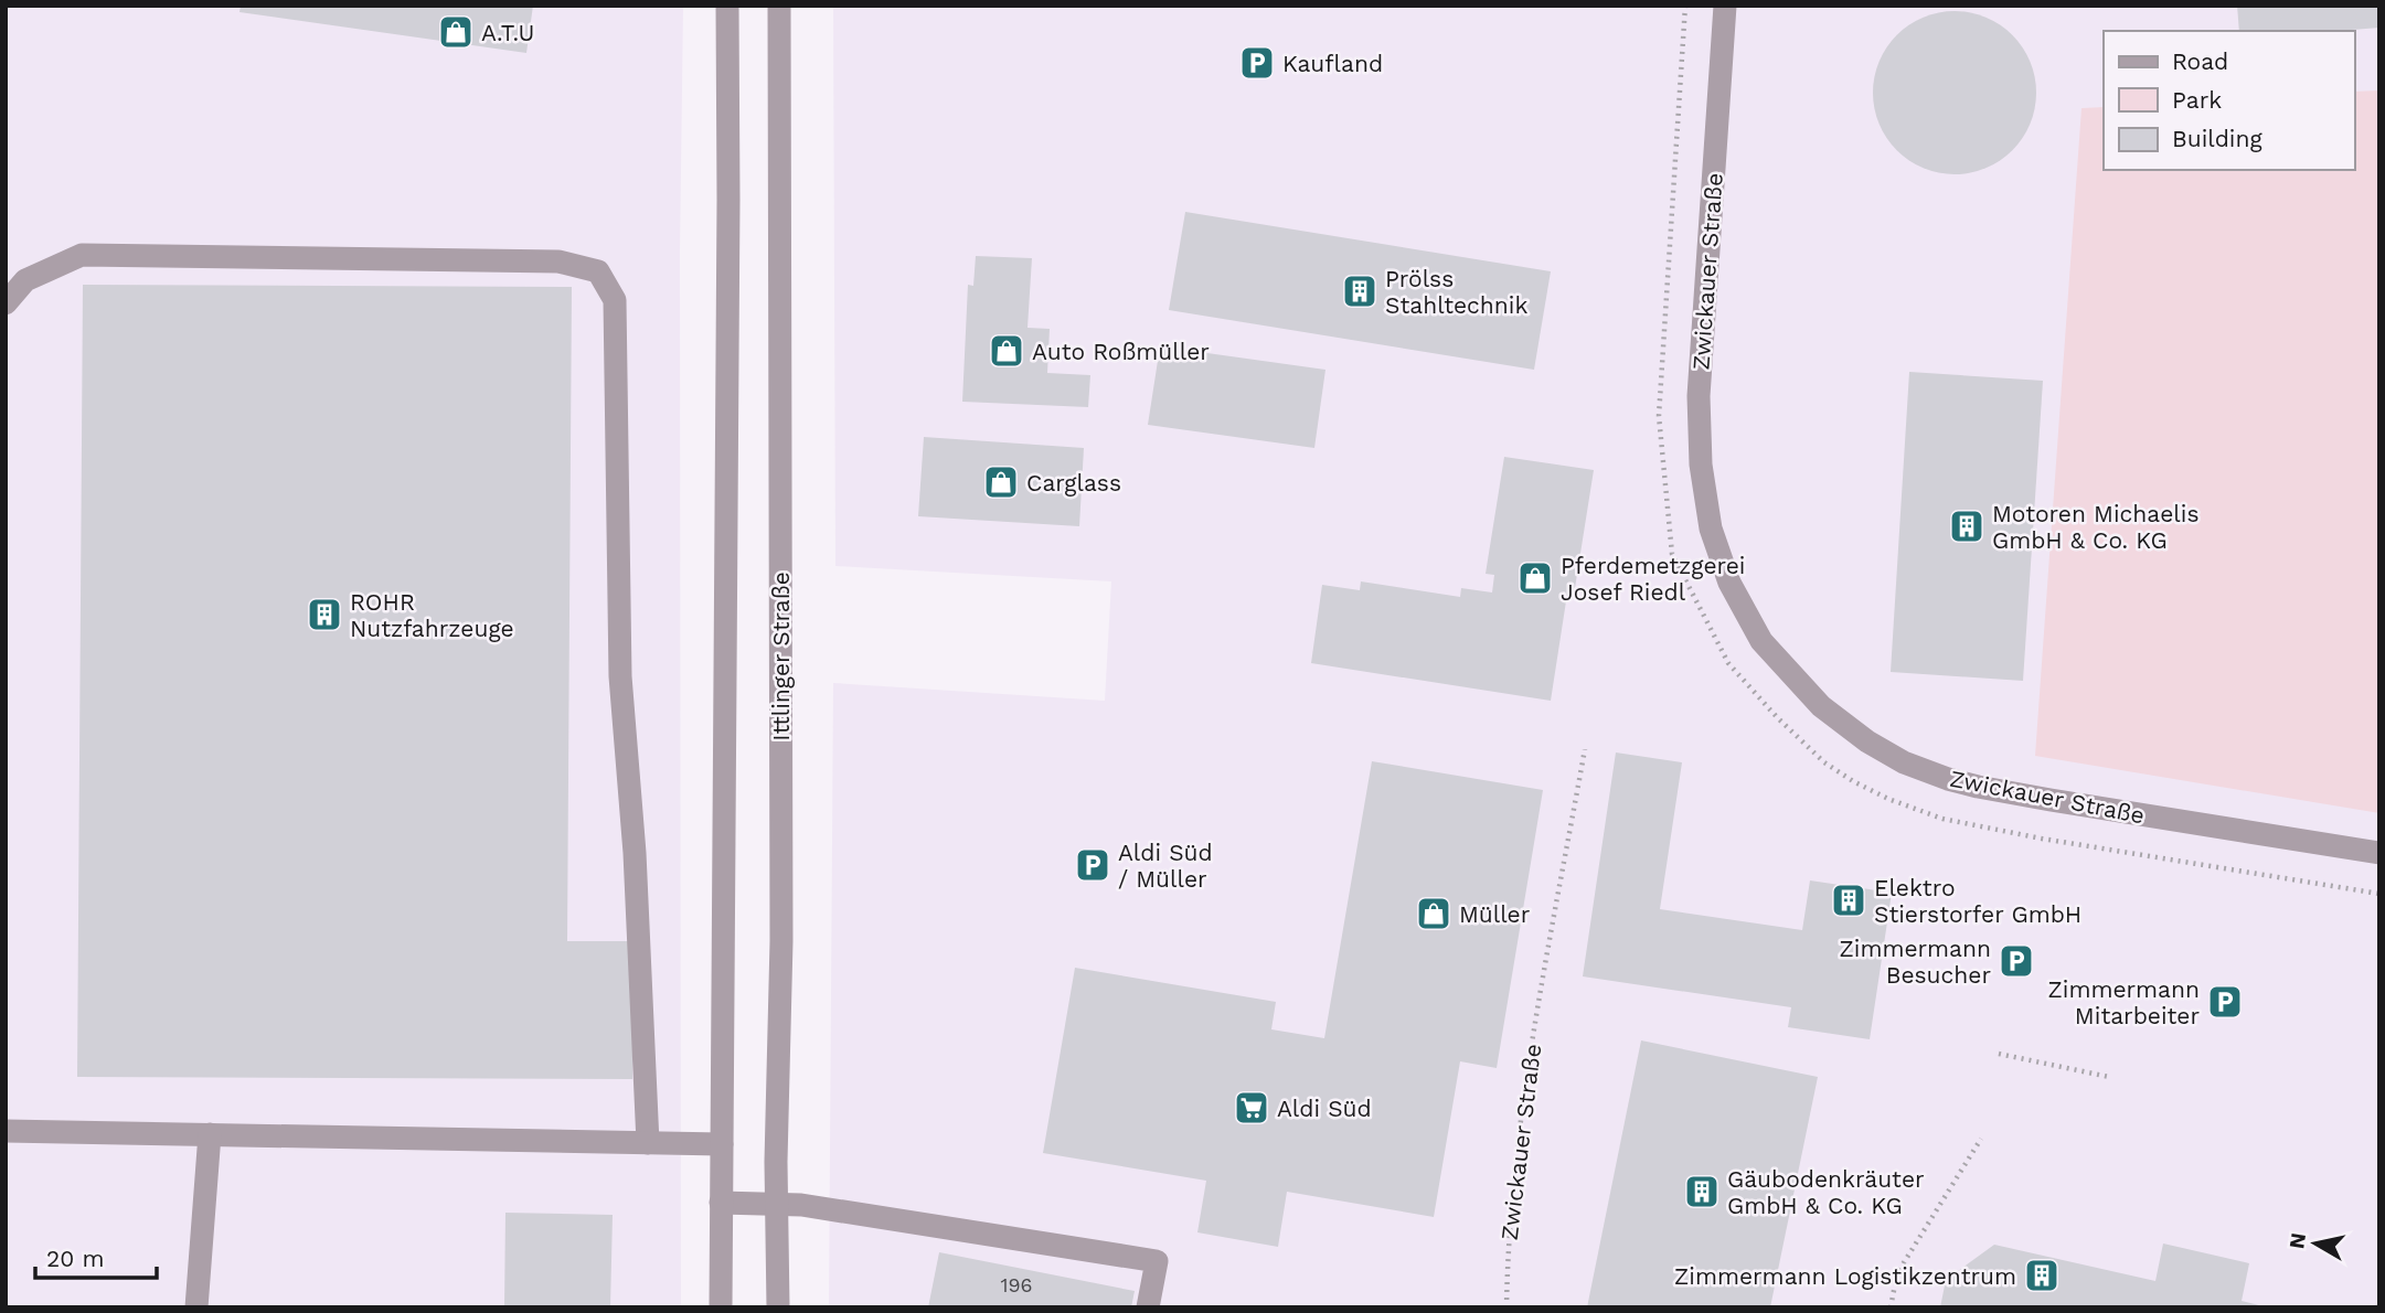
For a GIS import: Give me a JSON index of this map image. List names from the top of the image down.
{
  "streets": {
    "street": ["Zwickauer Straße", "Ittlinger Straße"]
  },
  "places": {
    "shop": [
      "A.T.U",
      "Auto Roßmüller",
      "Carglass",
      "Pferdemetzgerei Josef Riedl",
      "Müller"
    ],
    "parking": [
      "Kaufland",
      "Aldi Süd / Müller",
      "Zimmermann Besucher",
      "Zimmermann Mitarbeiter"
    ],
    "building": [
      "Prölss Stahltechnik",
      "Motoren Michaelis GmbH & Co. KG",
      "ROHR Nutzfahrzeuge",
      "Elektro Stierstorfer GmbH",
      "Gäubodenkräuter GmbH & Co. KG",
      "Zimmermann Logistikzentrum"
    ],
    "supermarket": ["Aldi Süd"]
  },
  "house_numbers": ["196"],
  "legend": ["Road", "Park", "Building"],
  "scale_bar": "20 m",
  "north": "left"
}
